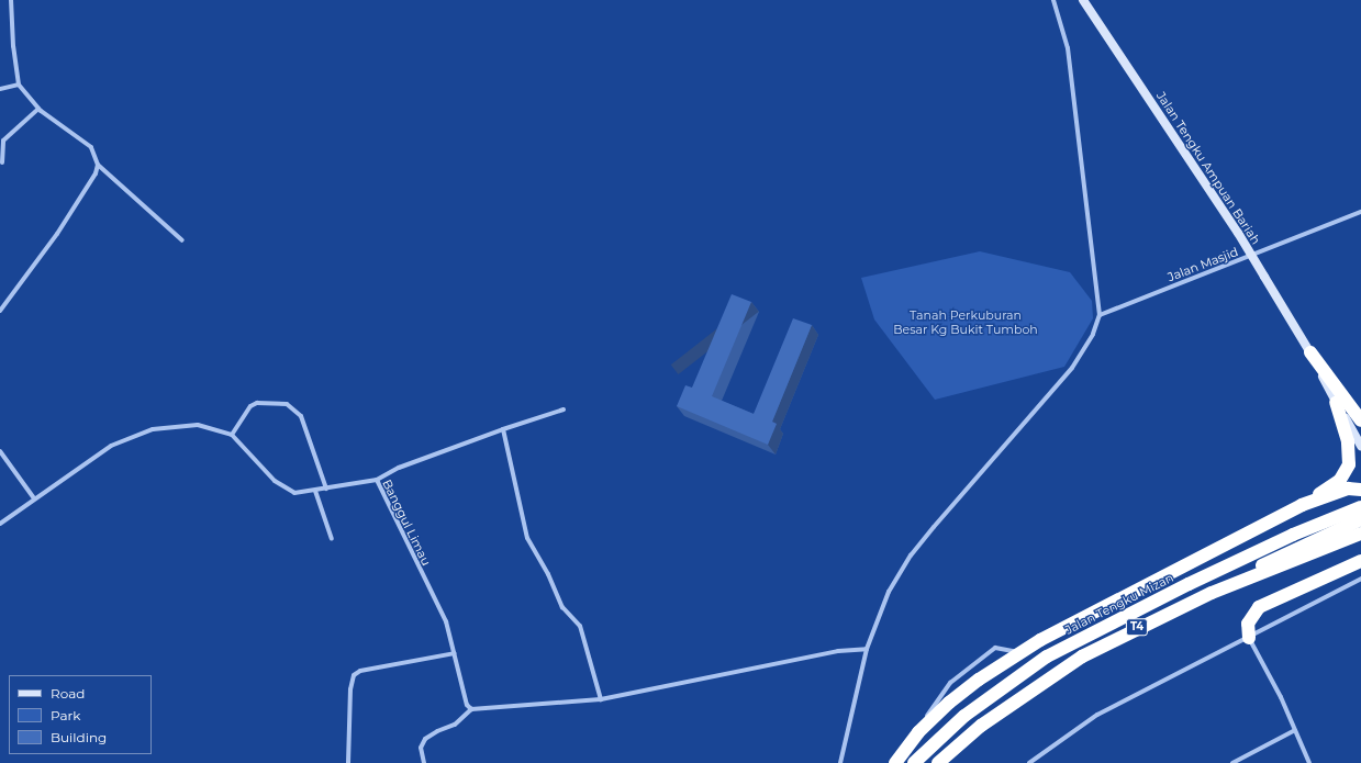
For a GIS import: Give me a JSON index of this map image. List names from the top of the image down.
{
  "streets": {
    "highway": ["Jalan Tengku Mizan", "T4"],
    "main road": ["Jalan Tengku Ampuan Bariah"],
    "street": ["Jalan Masjid", "Banggul Limau"]
  },
  "parks": ["Tanah Perkuburan Besar Kg Bukit Tumboh"],
  "legend": ["Road", "Park", "Building"]
}
